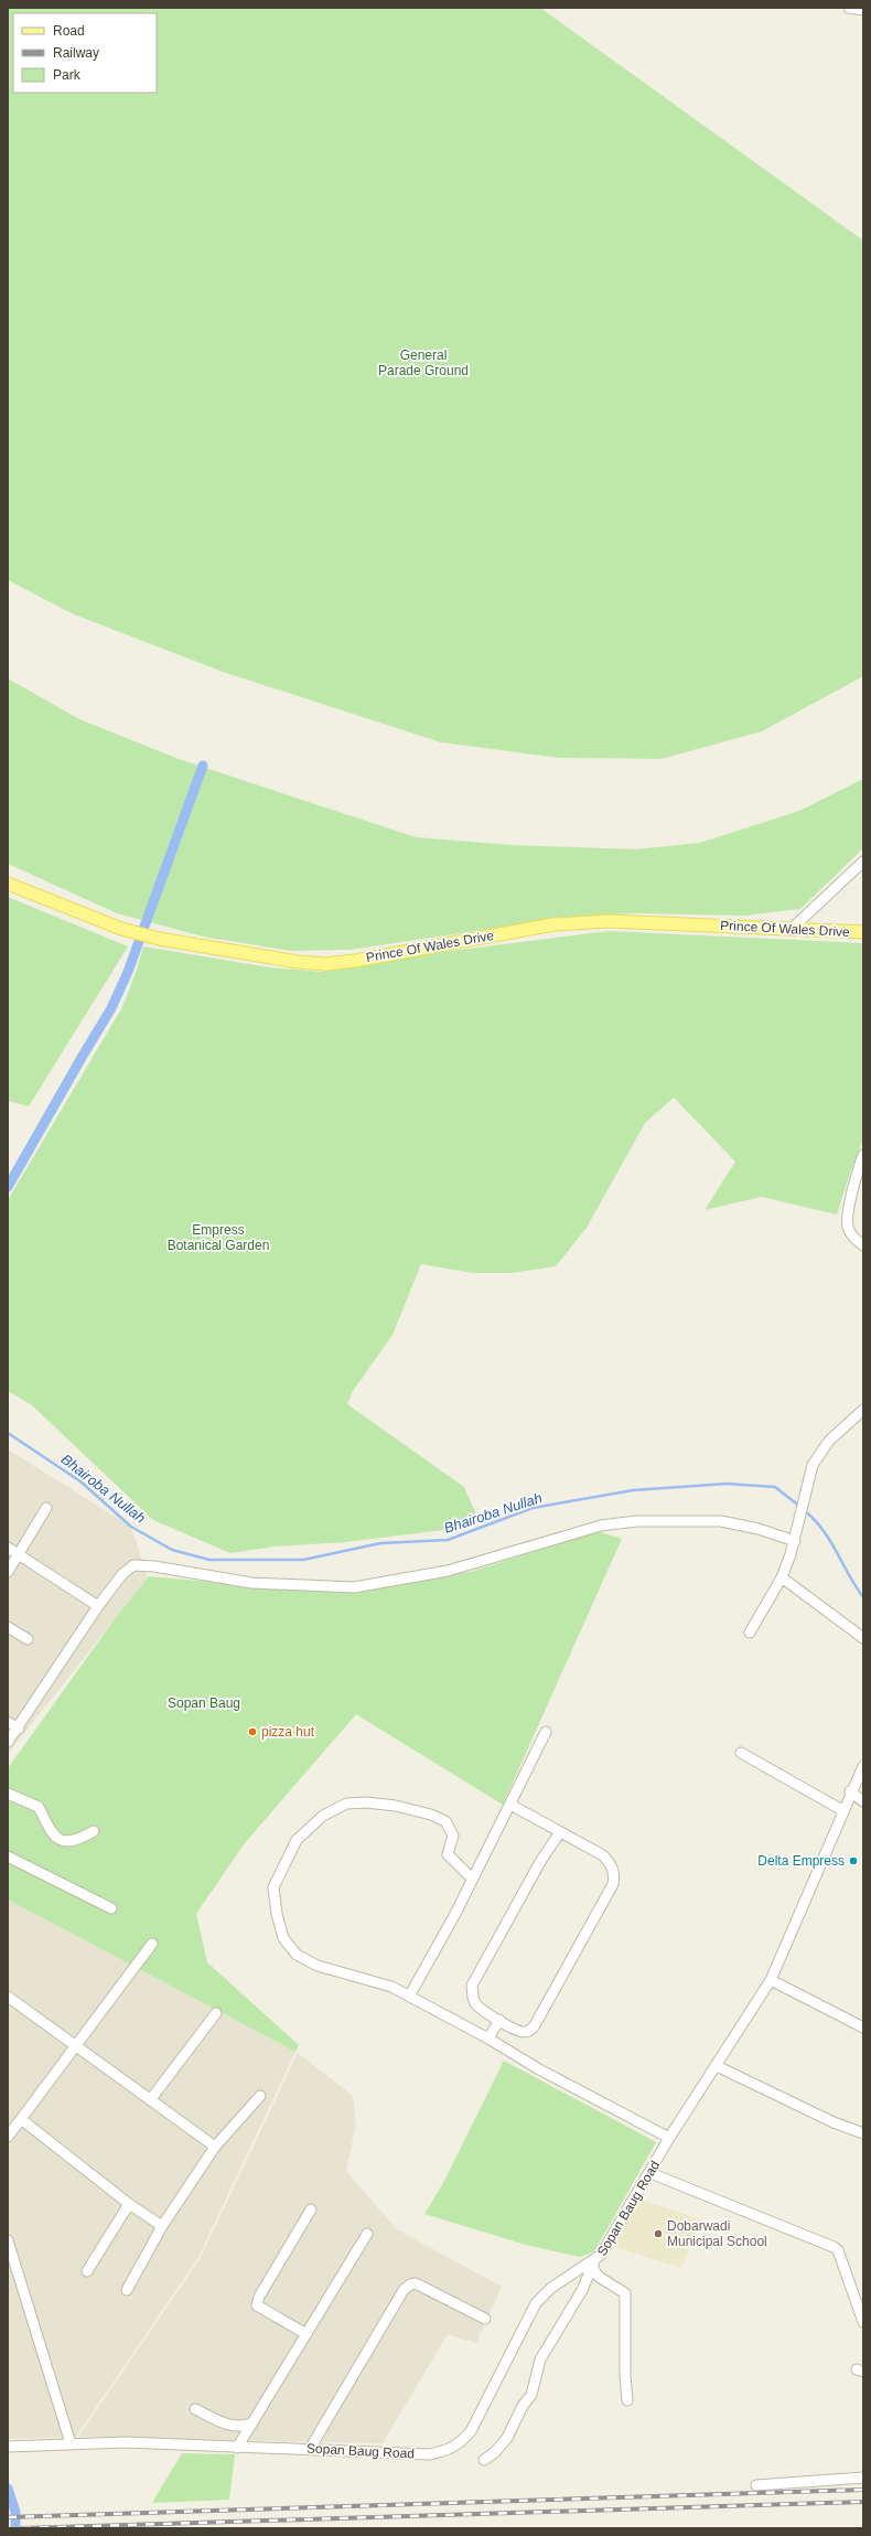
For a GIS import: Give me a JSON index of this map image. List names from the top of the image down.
{
  "streets": {
    "main road": ["Prince Of Wales Drive"],
    "street": ["Sopan Baug Road"]
  },
  "water": ["Bhairoba Nullah"],
  "parks": ["General Parade Ground", "Empress Botanical Garden", "Sopan Baug"],
  "places": ["pizza hut", "Delta Empress", "Dobarwadi Municipal School"],
  "legend": ["Road", "Railway", "Park"]
}
